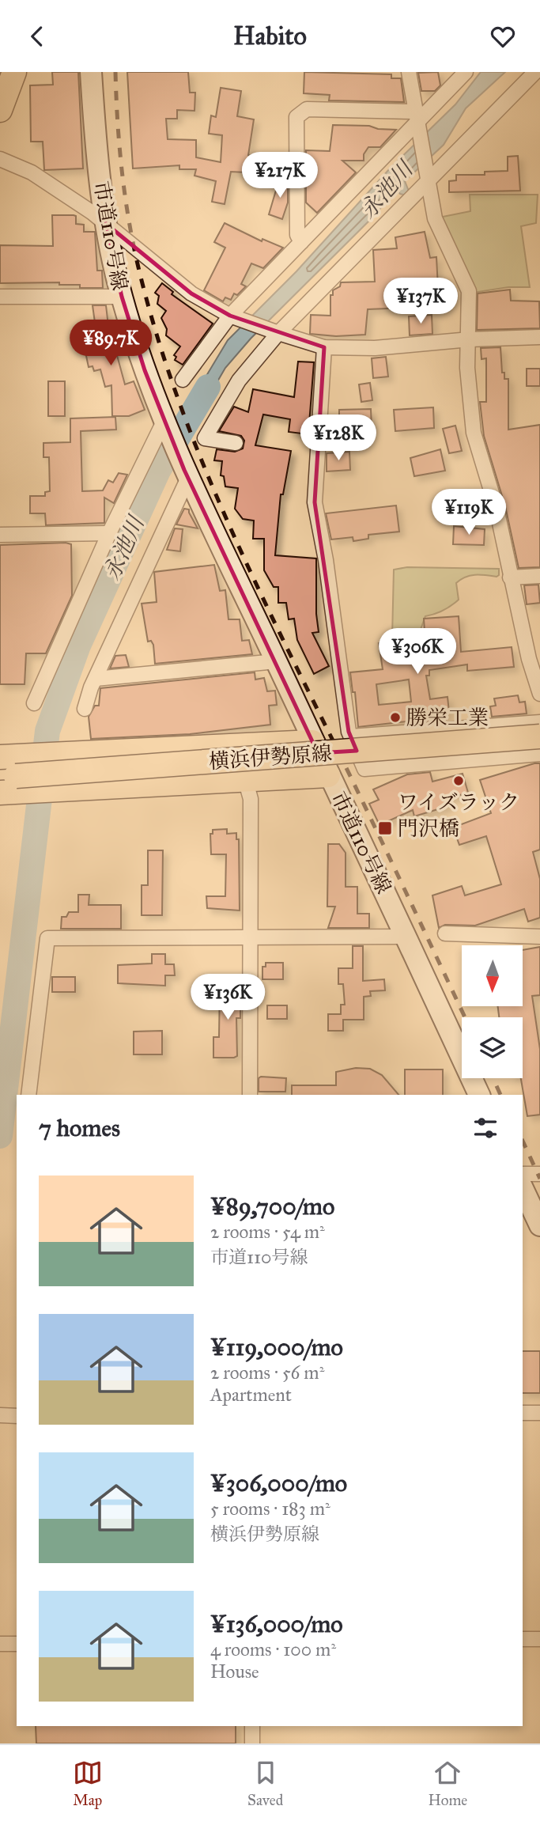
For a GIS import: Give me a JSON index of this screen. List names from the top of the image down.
{
  "streets": {
    "main road": ["横浜伊勢原線"],
    "street": ["市道110号線"]
  },
  "water": ["永池川"],
  "places": {
    "other": ["勝栄工業", "ワイズラック"],
    "transit": ["門沢橋"]
  },
  "north": "bottom",
  "page": {
    "header": "Habito",
    "price": [
      "¥217K",
      "¥137K",
      "¥89.7K",
      "¥128K",
      "¥119K",
      "¥306K",
      "¥136K"
    ],
    "heading": "7 homes",
    "list": [
      {
        "name": "¥89,700/mo",
        "note": "2 rooms · 54 m² · 市道110号線"
      },
      {
        "name": "¥119,000/mo",
        "note": "2 rooms · 56 m² · Apartment"
      },
      {
        "name": "¥306,000/mo",
        "note": "5 rooms · 183 m² · 横浜伊勢原線"
      },
      {
        "name": "¥136,000/mo",
        "note": "4 rooms · 100 m² · House"
      }
    ],
    "tabs": ["Map", "Saved", "Home"]
  }
}
